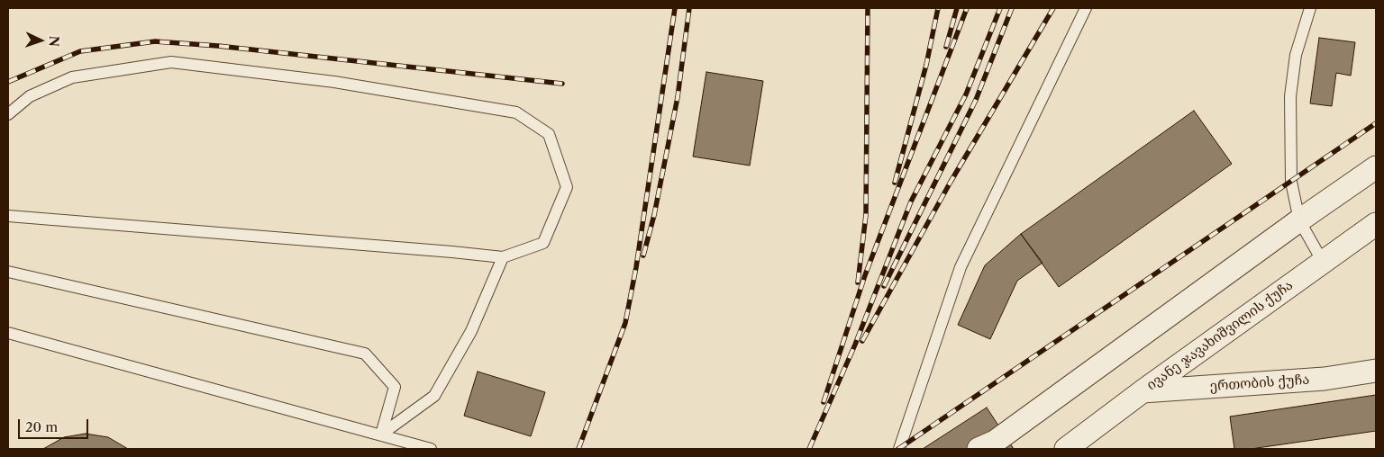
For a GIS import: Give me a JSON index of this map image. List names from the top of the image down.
{
  "streets": {
    "street": ["ივანე ჯავახიშვილის ქუჩა", "ერთობის ქუჩა"]
  },
  "crossings": [
    ["ივანე ჯავახიშვილის ქუჩა", "ერთობის ქუჩა"]
  ],
  "scale_bar": "20 m",
  "north": "right"
}
